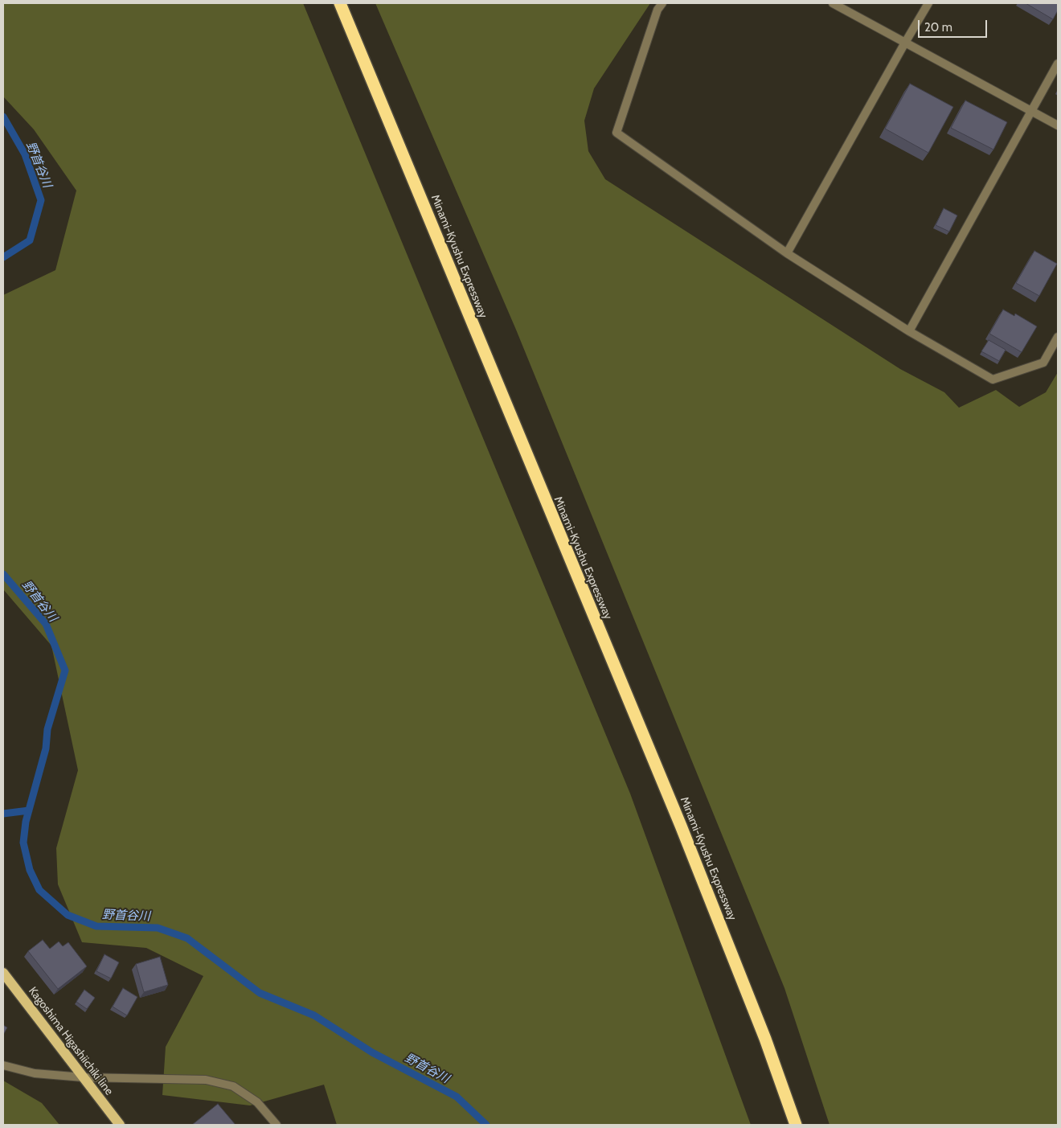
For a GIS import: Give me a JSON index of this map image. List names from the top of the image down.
{
  "streets": {
    "highway": ["Minami-Kyushu Expressway"],
    "main road": ["Kagoshima Higashiichiki line"]
  },
  "water": ["野首谷川"],
  "scale_bar": "20 m"
}
